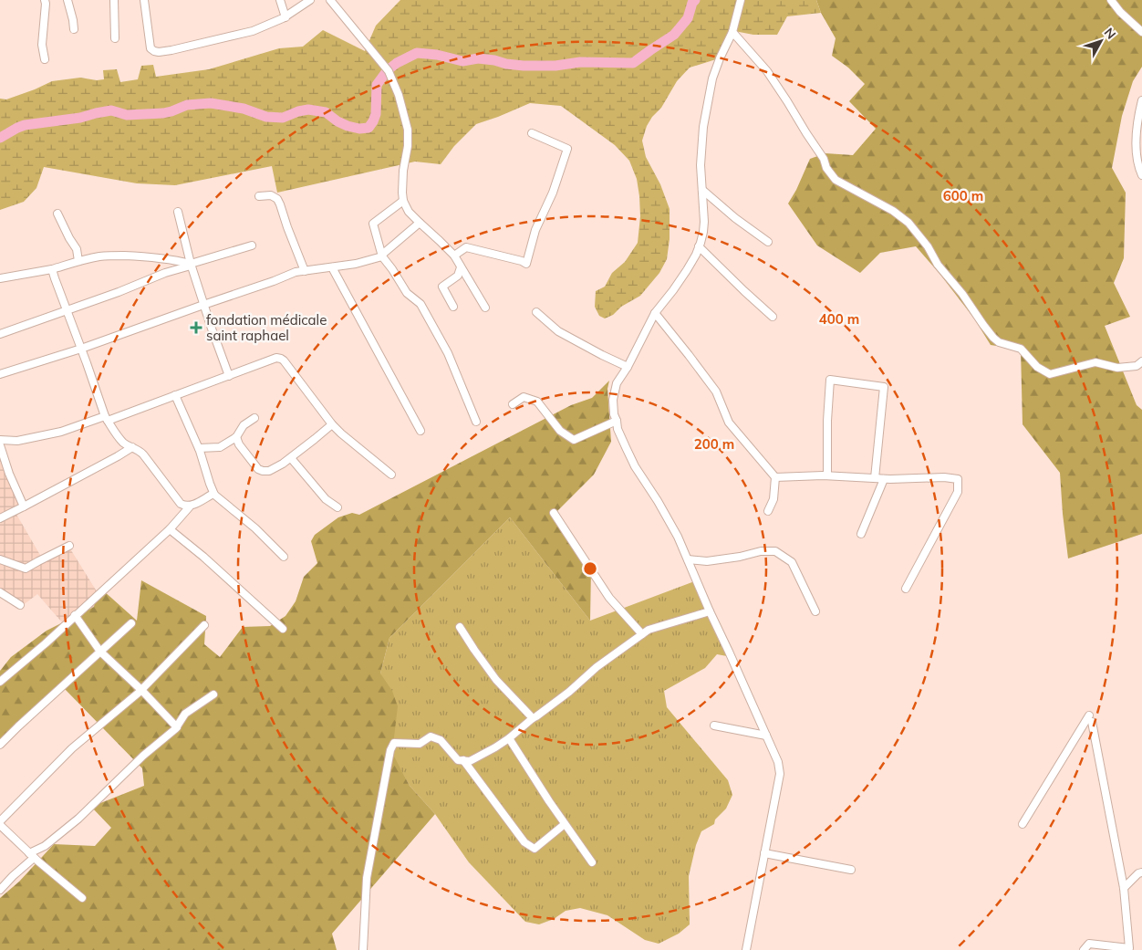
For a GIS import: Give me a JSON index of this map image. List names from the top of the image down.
{
  "places": {
    "health": ["fondation médicale saint raphael"]
  },
  "north": "top right",
  "rings": ["600 m", "400 m", "200 m"]
}
